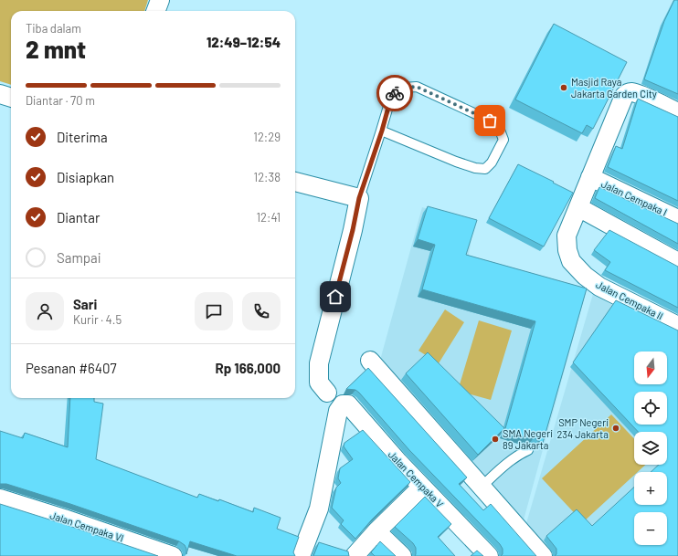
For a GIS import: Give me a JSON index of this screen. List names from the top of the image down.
{
  "streets": {
    "street": [
      "Jalan Cempaka I",
      "Jalan Cempaka II",
      "Jalan Cempaka V",
      "Jalan Cempaka VI"
    ]
  },
  "crossings": [
    ["Jalan Cempaka I", "Jalan Cempaka II"]
  ],
  "places": ["Masjid Raya Jakarta Garden City", "SMP Negeri 234 Jakarta", "SMA Negeri 89 Jakarta"],
  "north": "bottom",
  "page": {
    "heading": ["2 mnt", "Tiba dalam", "12:49–12:54"],
    "panel": [
      "Sari",
      "Kurir · 4.5",
      "Pesanan #6407",
      "Rp 166,000"
    ],
    "bar": "Diantar · 70 m",
    "list": [
      ["Diterima", "12:29"],
      ["Disiapkan", "12:38"],
      ["Diantar", "12:41"],
      "Sampai"
    ],
    "map_buttons": ["+", "−"]
  }
}
